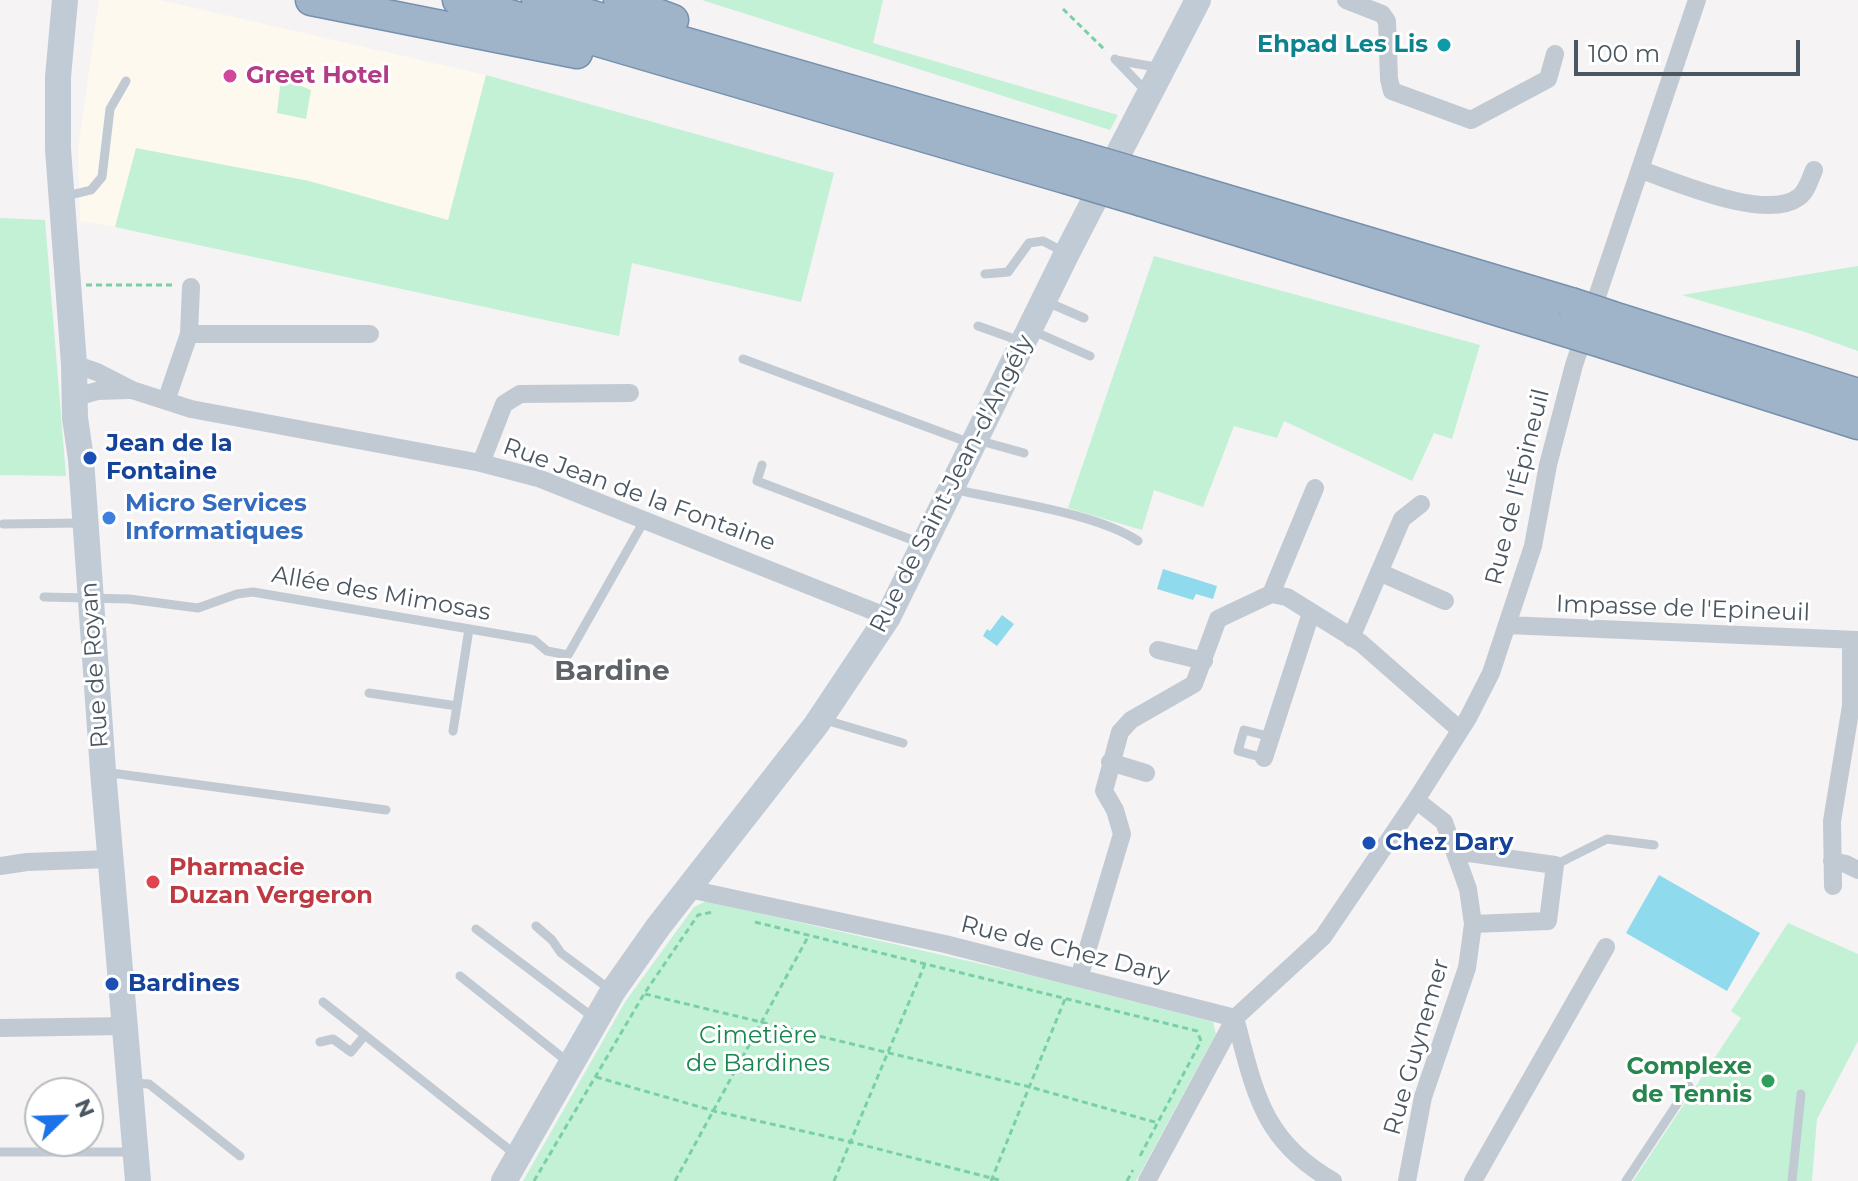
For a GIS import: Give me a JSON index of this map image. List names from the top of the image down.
{
  "streets": {
    "main road": ["Rue de Saint-Jean-d'Angély", "Rue de Royan"],
    "street": [
      "Rue de l'Épineuil",
      "Rue Jean de la Fontaine",
      "Impasse de l'Epineuil",
      "Rue de Chez Dary",
      "Rue Guynemer"
    ],
    "lane": ["Allée des Mimosas"]
  },
  "crossings": [
    ["Rue de Saint-Jean-d'Angély", "Rue Jean de la Fontaine"],
    ["Rue de Saint-Jean-d'Angély", "Rue de Chez Dary"],
    ["Rue de l'Épineuil", "Impasse de l'Epineuil"],
    ["Rue de l'Épineuil", "Rue de Chez Dary"],
    ["Rue de l'Épineuil", "Rue Guynemer"],
    ["Rue Jean de la Fontaine", "Allée des Mimosas"],
    ["Rue Jean de la Fontaine", "Rue de Royan"],
    ["Allée des Mimosas", "Rue de Royan"]
  ],
  "districts": ["Bardine"],
  "parks": ["Cimetière de Bardines"],
  "places": [
    "Ehpad Les Lis",
    "Greet Hotel",
    "Jean de la Fontaine",
    "Micro Services Informatiques",
    "Chez Dary",
    "Pharmacie Duzan Vergeron",
    "Bardines",
    "Complexe de Tennis"
  ],
  "scale_bar": "100 m",
  "north": "top right"
}
